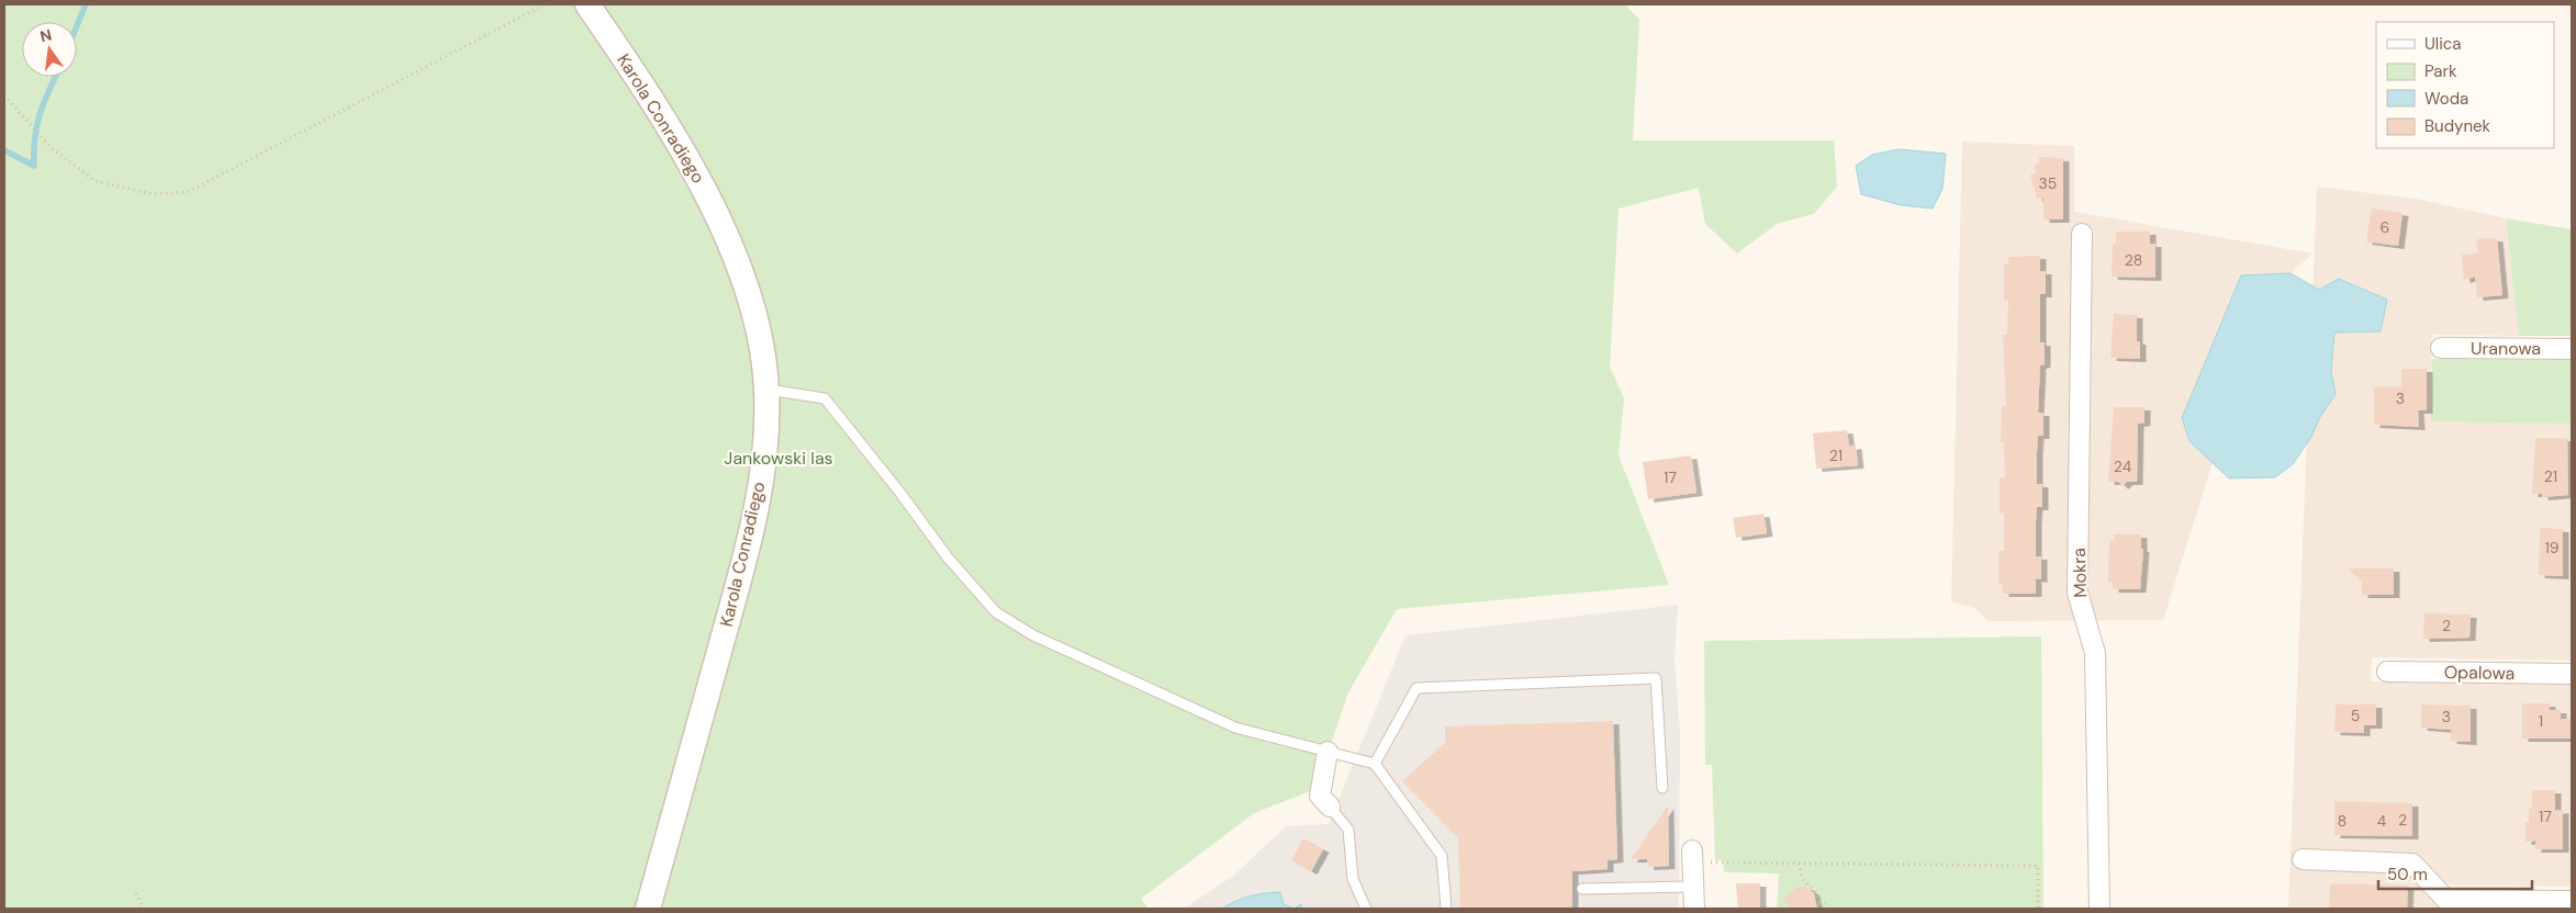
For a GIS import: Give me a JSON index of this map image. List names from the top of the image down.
{
  "streets": {
    "street": [
      "Karola Conradiego",
      "Uranowa",
      "Mokra",
      "Opalowa"
    ]
  },
  "parks": ["Jankowski las"],
  "house_numbers": [
    "35",
    "6",
    "28",
    "3",
    "21",
    "24",
    "21",
    "17",
    "19",
    "2",
    "5",
    "3",
    "1",
    "17",
    "2",
    "8",
    "4"
  ],
  "legend": [
    "Ulica",
    "Park",
    "Woda",
    "Budynek"
  ],
  "scale_bar": "50 m",
  "north": "top"
}
